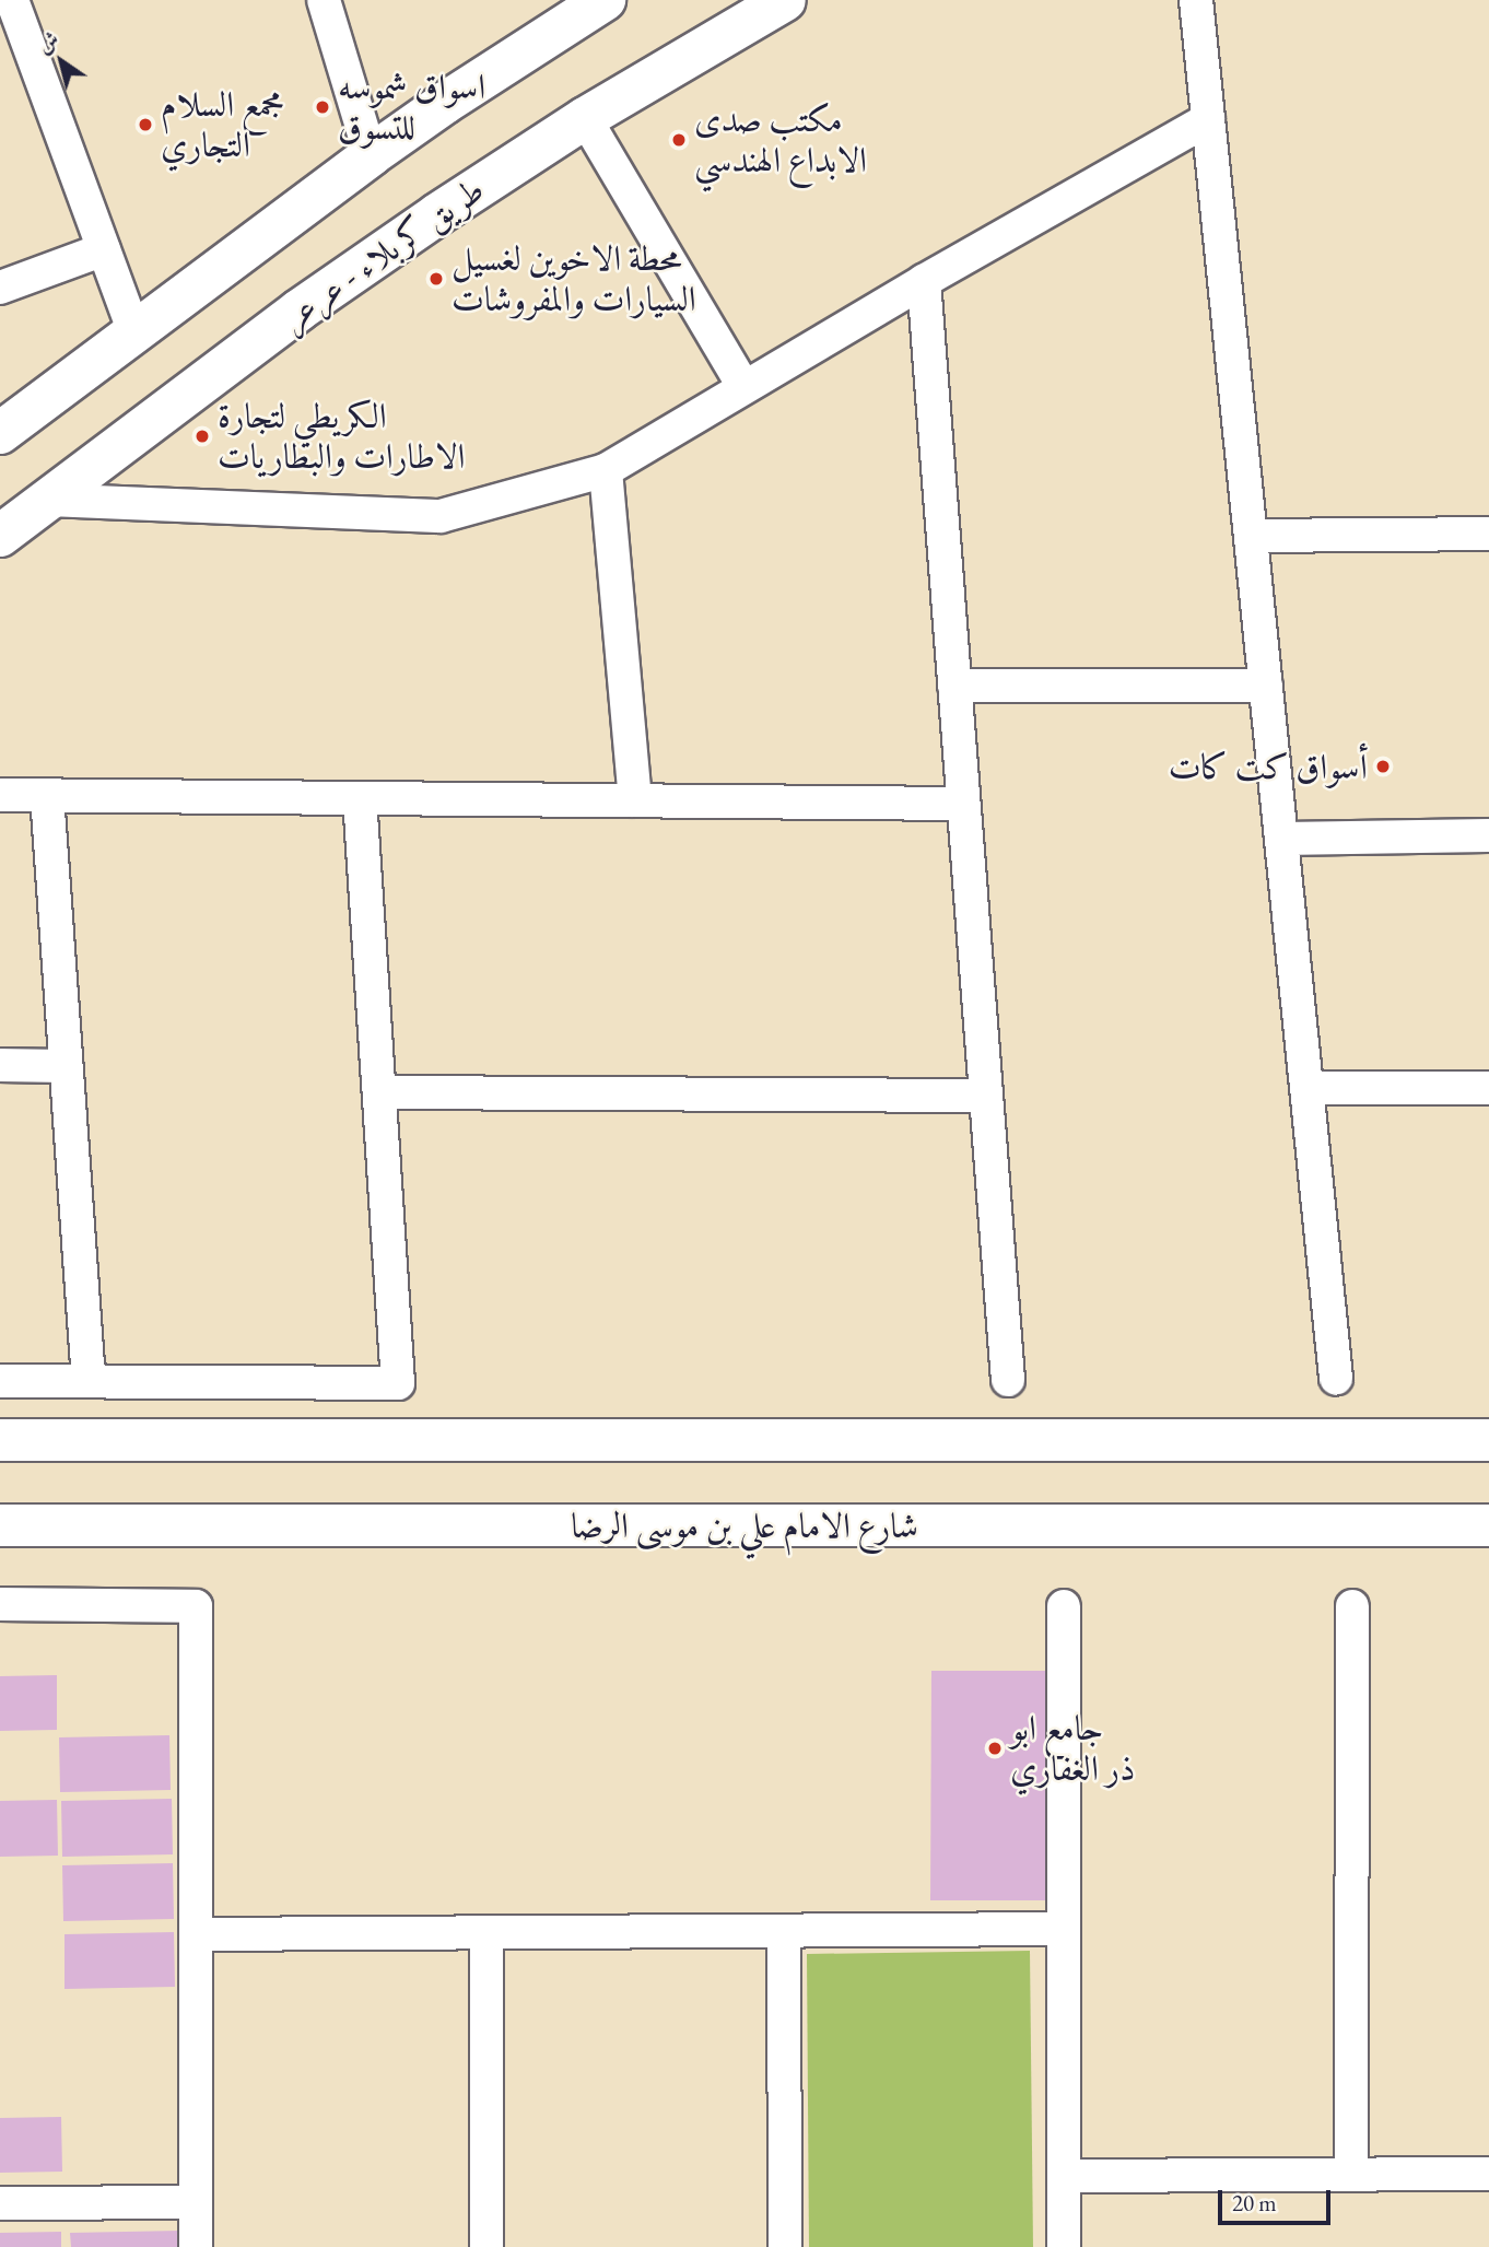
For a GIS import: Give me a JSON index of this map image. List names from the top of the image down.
{
  "streets": {
    "main road": ["طريق كربلاء - عرعر", "شارع الامام علي بن موسى الرضا"]
  },
  "places": [
    "اسواق شموسه للتسوق",
    "مجمع السلام التجاري",
    "مكتب صدى الابداع الهندسي",
    "محطة الاخوين لغسيل السيارات والمفروشات",
    "الكريطي لتجارة الاطارات والبطاريات",
    "أسواق كت كات",
    "جامع ابو ذر الغفاري"
  ],
  "scale_bar": "20 m",
  "north": "top left"
}
